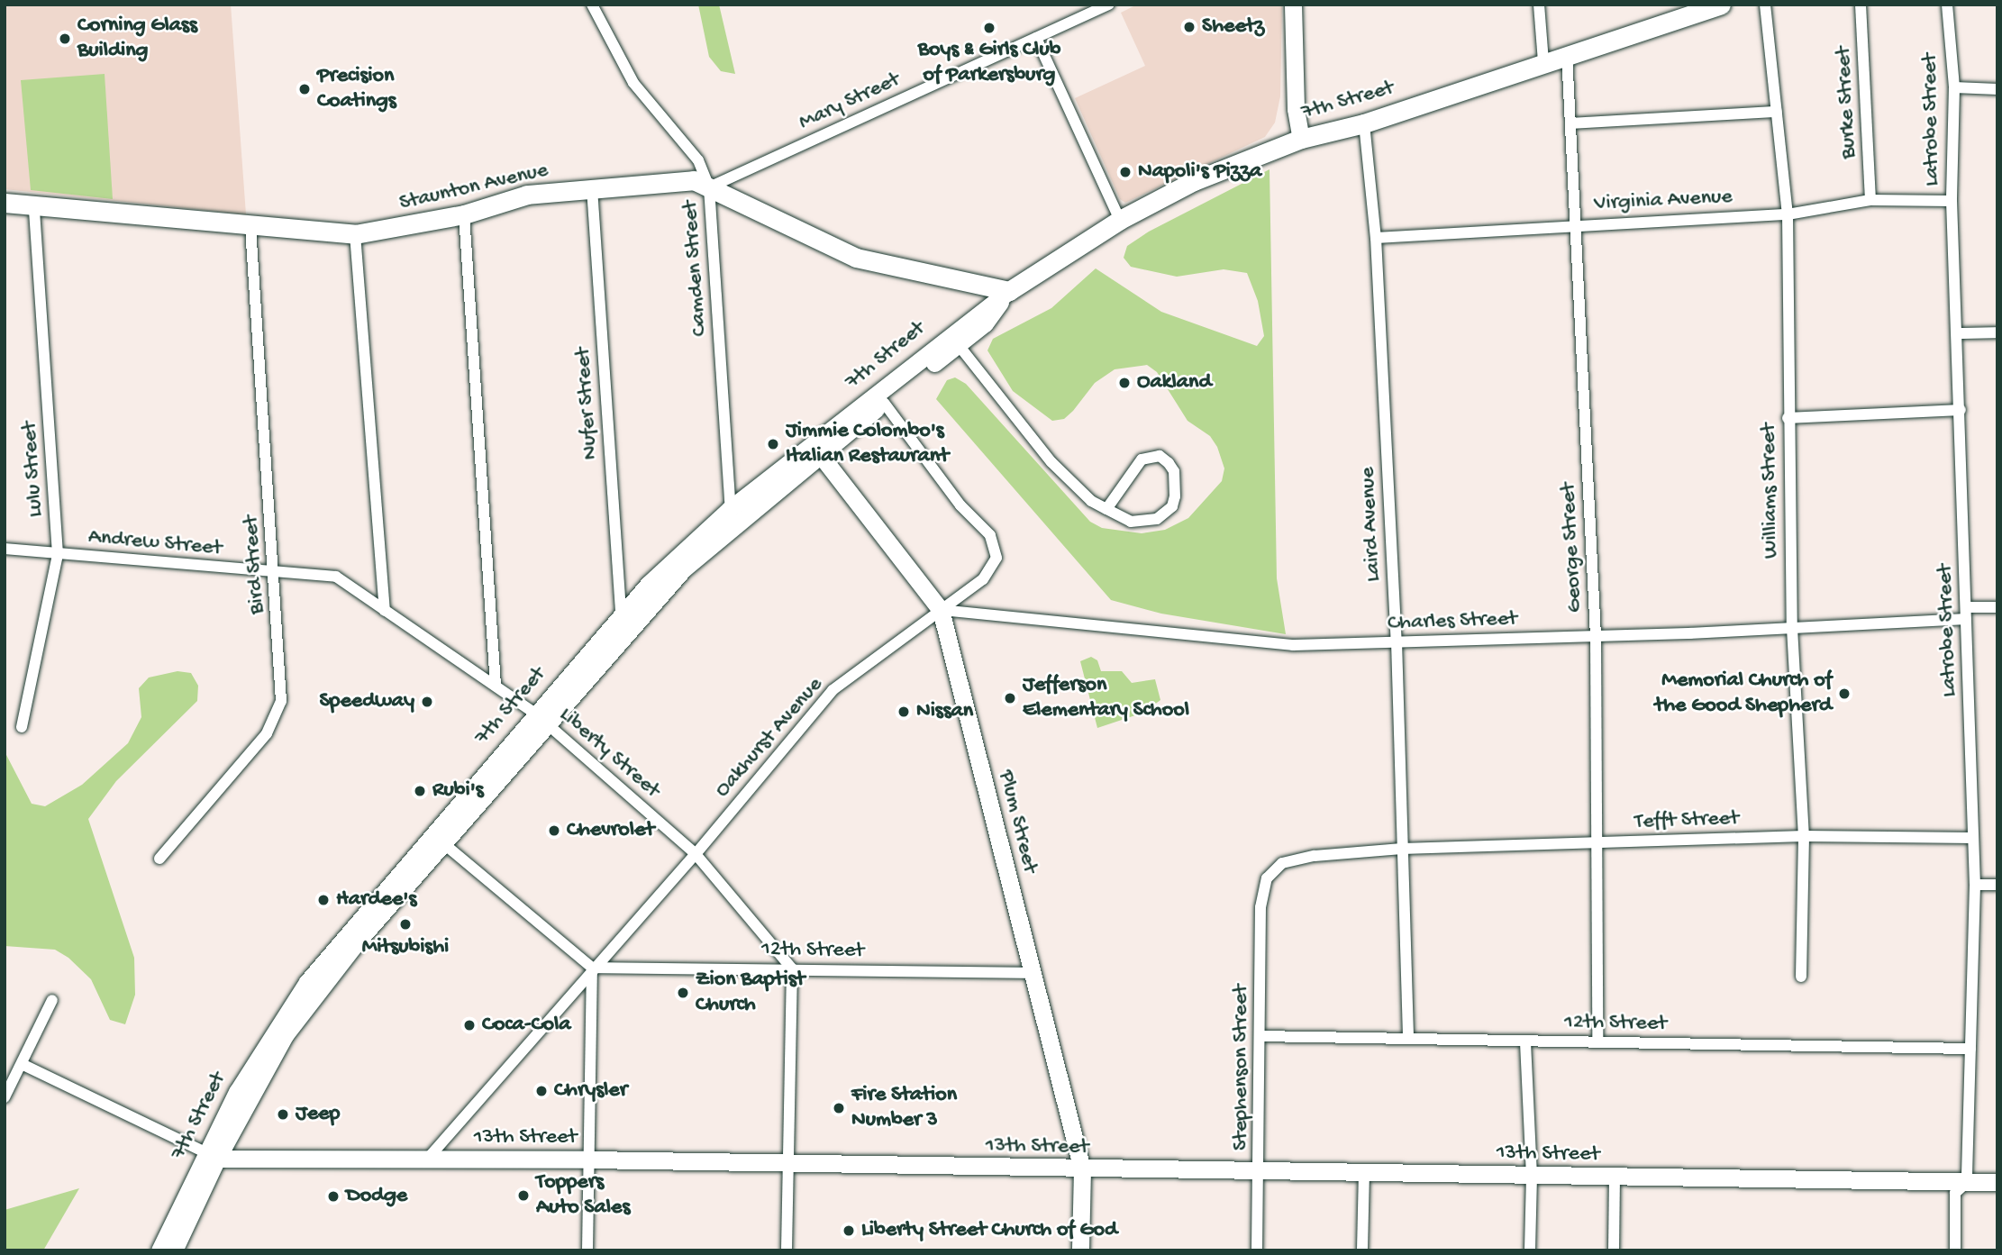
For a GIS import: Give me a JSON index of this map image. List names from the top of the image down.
{
  "streets": {
    "main road": ["7th Street", "Staunton Avenue"],
    "street": [
      "Mary Street",
      "Burke Street",
      "Latrobe Street",
      "Virginia Avenue",
      "Camden Street",
      "Nufer Street",
      "Lulu Street",
      "Williams Street",
      "Laird Avenue",
      "Andrew Street",
      "George Street",
      "Bird Street",
      "Charles Street",
      "Oakhurst Avenue",
      "Liberty Street",
      "Tefft Street",
      "Plum Street",
      "12th Street",
      "Stephenson Street",
      "13th Street"
    ]
  },
  "crossings": [
    ["7th Street", "Staunton Avenue"],
    ["7th Street", "Camden Street"],
    ["7th Street", "Nufer Street"],
    ["7th Street", "Laird Avenue"],
    ["7th Street", "George Street"],
    ["7th Street", "Oakhurst Avenue"],
    ["7th Street", "Liberty Street"],
    ["7th Street", "Plum Street"],
    ["7th Street", "13th Street"],
    ["Mary Street", "Staunton Avenue"],
    ["Mary Street", "Camden Street"],
    ["Burke Street", "Virginia Avenue"],
    ["Latrobe Street", "Virginia Avenue"],
    ["Latrobe Street", "Charles Street"],
    ["Latrobe Street", "Tefft Street"],
    ["Latrobe Street", "12th Street"],
    ["Latrobe Street", "13th Street"],
    ["Staunton Avenue", "Camden Street"],
    ["Staunton Avenue", "Nufer Street"],
    ["Staunton Avenue", "Lulu Street"],
    ["Staunton Avenue", "Bird Street"],
    ["Virginia Avenue", "Williams Street"],
    ["Virginia Avenue", "Laird Avenue"],
    ["Virginia Avenue", "George Street"],
    ["Lulu Street", "Andrew Street"],
    ["Williams Street", "Charles Street"],
    ["Williams Street", "Tefft Street"],
    ["Laird Avenue", "Charles Street"],
    ["Laird Avenue", "Tefft Street"],
    ["Laird Avenue", "12th Street"],
    ["Laird Avenue", "Stephenson Street"],
    ["Andrew Street", "Bird Street"],
    ["Andrew Street", "Liberty Street"],
    ["George Street", "Charles Street"],
    ["George Street", "Tefft Street"],
    ["George Street", "12th Street"],
    ["Charles Street", "Oakhurst Avenue"],
    ["Charles Street", "Plum Street"],
    ["Oakhurst Avenue", "Liberty Street"],
    ["Oakhurst Avenue", "Plum Street"],
    ["Oakhurst Avenue", "12th Street"],
    ["Liberty Street", "12th Street"],
    ["Tefft Street", "Stephenson Street"],
    ["Plum Street", "12th Street"],
    ["Plum Street", "13th Street"],
    ["12th Street", "Stephenson Street"],
    ["Stephenson Street", "13th Street"]
  ],
  "places": [
    "Sheetz",
    "Boys & Girls Club of Parkersburg",
    "Corning Glass Building",
    "Precision Coatings",
    "Napoli's Pizza",
    "Oakland",
    "Jimmie Colombo's Italian Restaurant",
    "Memorial Church of the Good Shepherd",
    "Jefferson Elementary School",
    "Speedway",
    "Nissan",
    "Rubi's",
    "Chevrolet",
    "Hardee's",
    "Mitsubishi",
    "Zion Baptist Church",
    "Coca-Cola",
    "Chrysler",
    "Fire Station Number 3",
    "Jeep",
    "Toppers Auto Sales",
    "Dodge",
    "Liberty Street Church of God"
  ]
}
